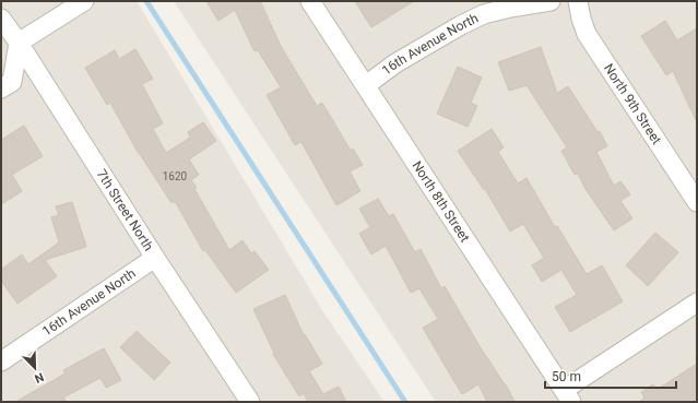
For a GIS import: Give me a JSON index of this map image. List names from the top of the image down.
{
  "streets": {
    "street": [
      "16th Avenue North",
      "North 9th Street",
      "North 8th Street",
      "7th Street North"
    ]
  },
  "crossings": [
    ["16th Avenue North", "North 8th Street"],
    ["16th Avenue North", "7th Street North"]
  ],
  "house_numbers": ["1620"],
  "scale_bar": "50 m",
  "north": "bottom right"
}
